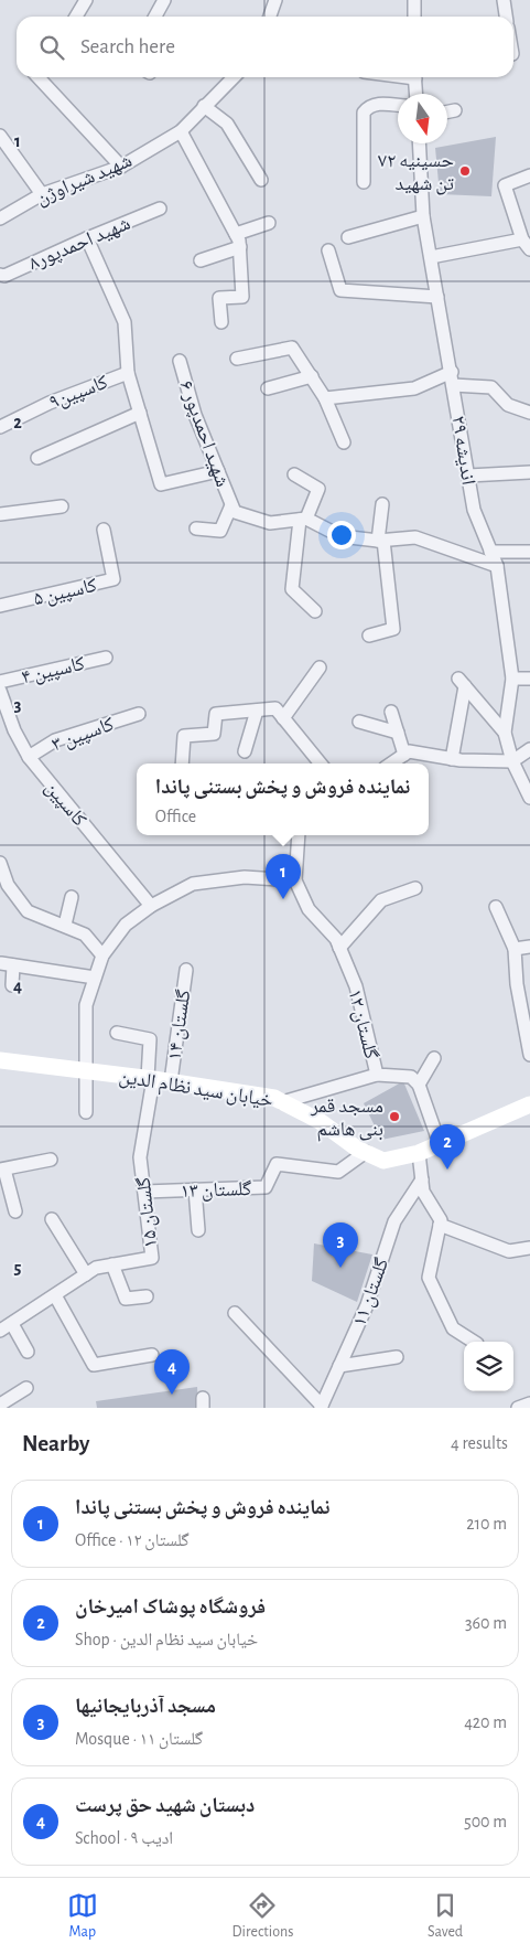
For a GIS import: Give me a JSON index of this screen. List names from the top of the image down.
{
  "streets": {
    "main road": ["خیابان سید نظام الدین"],
    "street": [
      "شهید شیراوژن",
      "شهید احمدپور۸",
      "کاسپین۹",
      "شهید احمدپور ۶",
      "اندیشه ۲۹",
      "کاسپین ۵",
      "کاسپین ۴",
      "کاسپین ۳",
      "کاسپین",
      "گلستان ۱۲",
      "گلستان ۱۴",
      "گلستان ۱۳",
      "گلستان ۱۵",
      "گلستان ۱۱"
    ]
  },
  "crossings": [
    ["کاسپین ۳", "کاسپین"],
    ["گلستان ۱۴", "خیابان سید نظام الدین"],
    ["خیابان سید نظام الدین", "گلستان ۱۳"],
    ["خیابان سید نظام الدین", "گلستان ۱۵"],
    ["گلستان ۱۳", "گلستان ۱۵"]
  ],
  "places": ["حسینیه ۷۲ تن شهید", "مسجد قمر بنی هاشم"],
  "north": "bottom",
  "page": {
    "search": "Search here",
    "popup": ["نماینده فروش و پخش بستنی پاندا", "Office"],
    "pins": [
      "1",
      "2",
      "3",
      "4"
    ],
    "heading": ["Nearby", "4 results"],
    "list": [
      {
        "mark": "1",
        "name": "نماینده فروش و پخش بستنی پاندا",
        "note": "Office · گلستان ۱۲",
        "value": "210 m"
      },
      {
        "mark": "2",
        "name": "فروشگاه پوشاک امیرخان",
        "note": "Shop · خیابان سید نظام الدین",
        "value": "360 m"
      },
      {
        "mark": "3",
        "name": "مسجد آذربایجانیها",
        "note": "Mosque · گلستان ۱۱",
        "value": "420 m"
      },
      {
        "mark": "4",
        "name": "دبستان شهید حق پرست",
        "note": "School · ادیب ۹",
        "value": "500 m"
      }
    ],
    "nav": ["Map", "Directions", "Saved"]
  },
  "grid": {
    "rows": [
      "1",
      "2",
      "3",
      "4",
      "5"
    ]
  }
}
